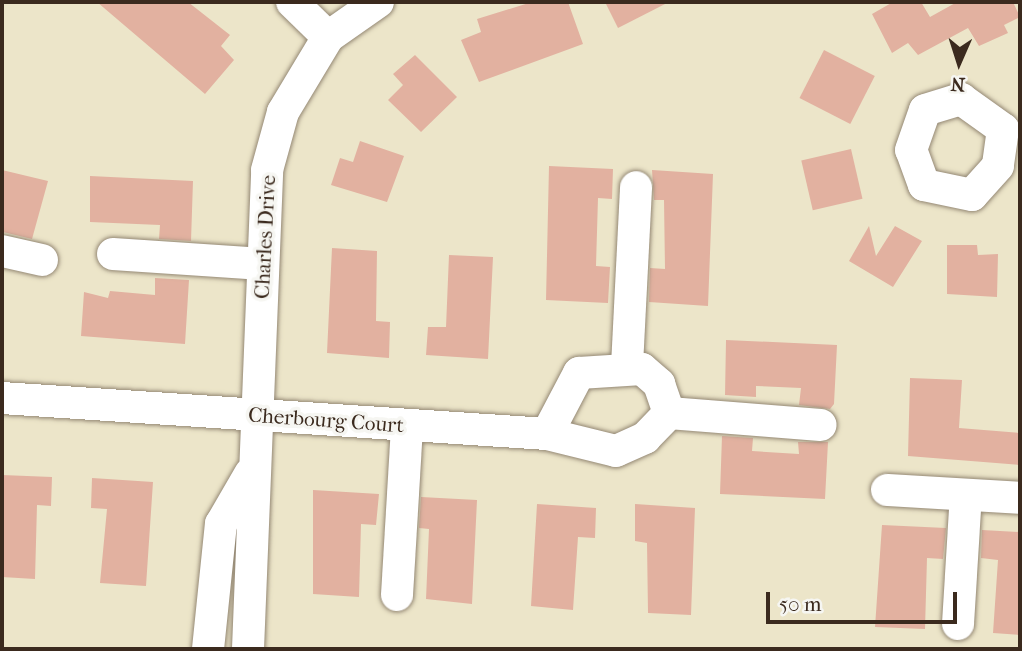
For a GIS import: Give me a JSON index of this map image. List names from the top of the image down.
{
  "streets": {
    "street": ["Charles Drive", "Cherbourg Court"]
  },
  "crossings": [
    ["Charles Drive", "Cherbourg Court"]
  ],
  "scale_bar": "50 m",
  "north": "bottom"
}
